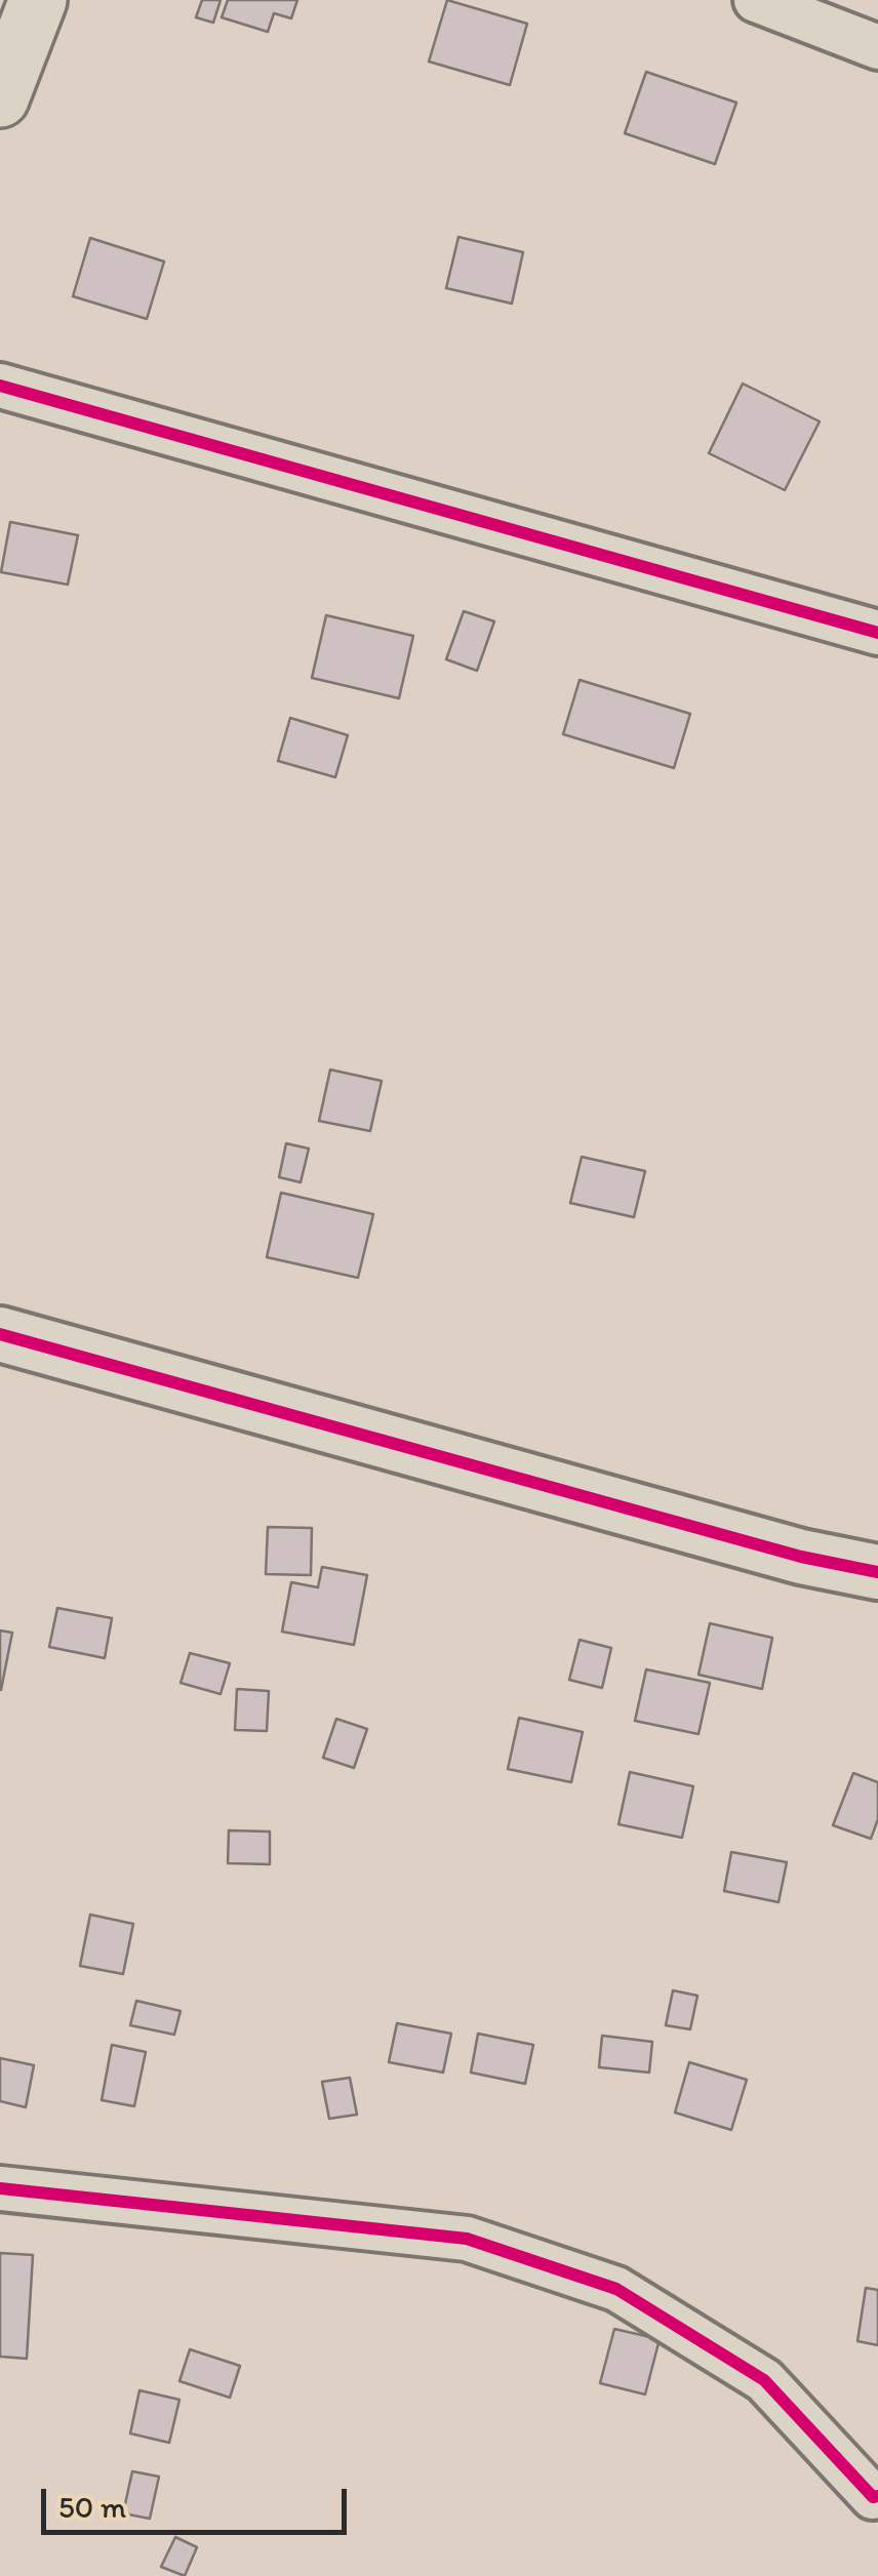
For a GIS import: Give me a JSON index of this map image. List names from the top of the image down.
{
  "scale_bar": "50 m"
}
